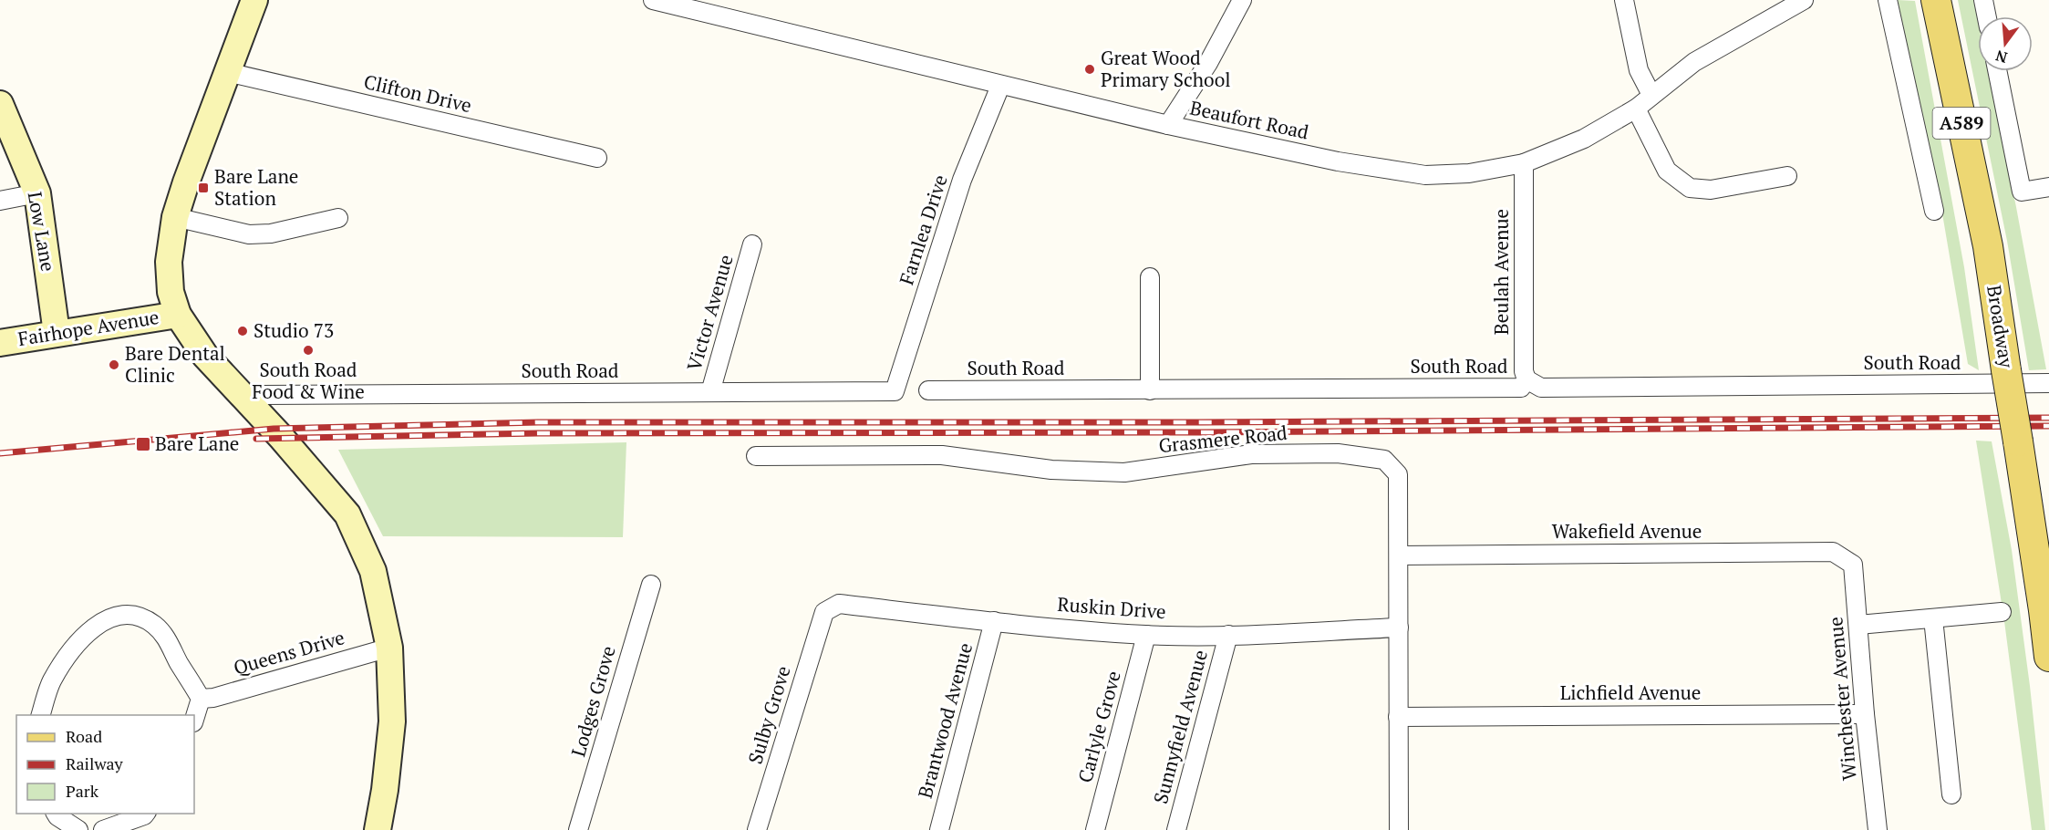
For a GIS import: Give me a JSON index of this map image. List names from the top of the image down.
{
  "streets": {
    "main road": [
      "A589",
      "Low Lane",
      "Broadway",
      "Fairhope Avenue"
    ],
    "street": [
      "Clifton Drive",
      "Beaufort Road",
      "Farnlea Drive",
      "Beulah Avenue",
      "Victor Avenue",
      "South Road",
      "Grasmere Road",
      "Wakefield Avenue",
      "Ruskin Drive",
      "Queens Drive",
      "Lichfield Avenue",
      "Winchester Avenue",
      "Lodges Grove",
      "Sulby Grove",
      "Brantwood Avenue",
      "Carlyle Grove",
      "Sunnyfield Avenue"
    ]
  },
  "crossings": [
    ["Beaufort Road", "Farnlea Drive"],
    ["Beaufort Road", "Beulah Avenue"],
    ["Farnlea Drive", "South Road"],
    ["Low Lane", "Fairhope Avenue"],
    ["Beulah Avenue", "South Road"],
    ["Victor Avenue", "South Road"],
    ["Grasmere Road", "Wakefield Avenue"],
    ["Grasmere Road", "Ruskin Drive"],
    ["Grasmere Road", "Lichfield Avenue"],
    ["Wakefield Avenue", "Winchester Avenue"],
    ["Ruskin Drive", "Sulby Grove"],
    ["Ruskin Drive", "Brantwood Avenue"],
    ["Ruskin Drive", "Carlyle Grove"],
    ["Ruskin Drive", "Sunnyfield Avenue"],
    ["Lichfield Avenue", "Winchester Avenue"]
  ],
  "places": {
    "other": [
      "Great Wood Primary School",
      "Studio 73",
      "South Road Food & Wine",
      "Bare Dental Clinic"
    ],
    "transit": ["Bare Lane Station", "Bare Lane"]
  },
  "legend": ["Road", "Railway", "Park"],
  "north": "bottom"
}
